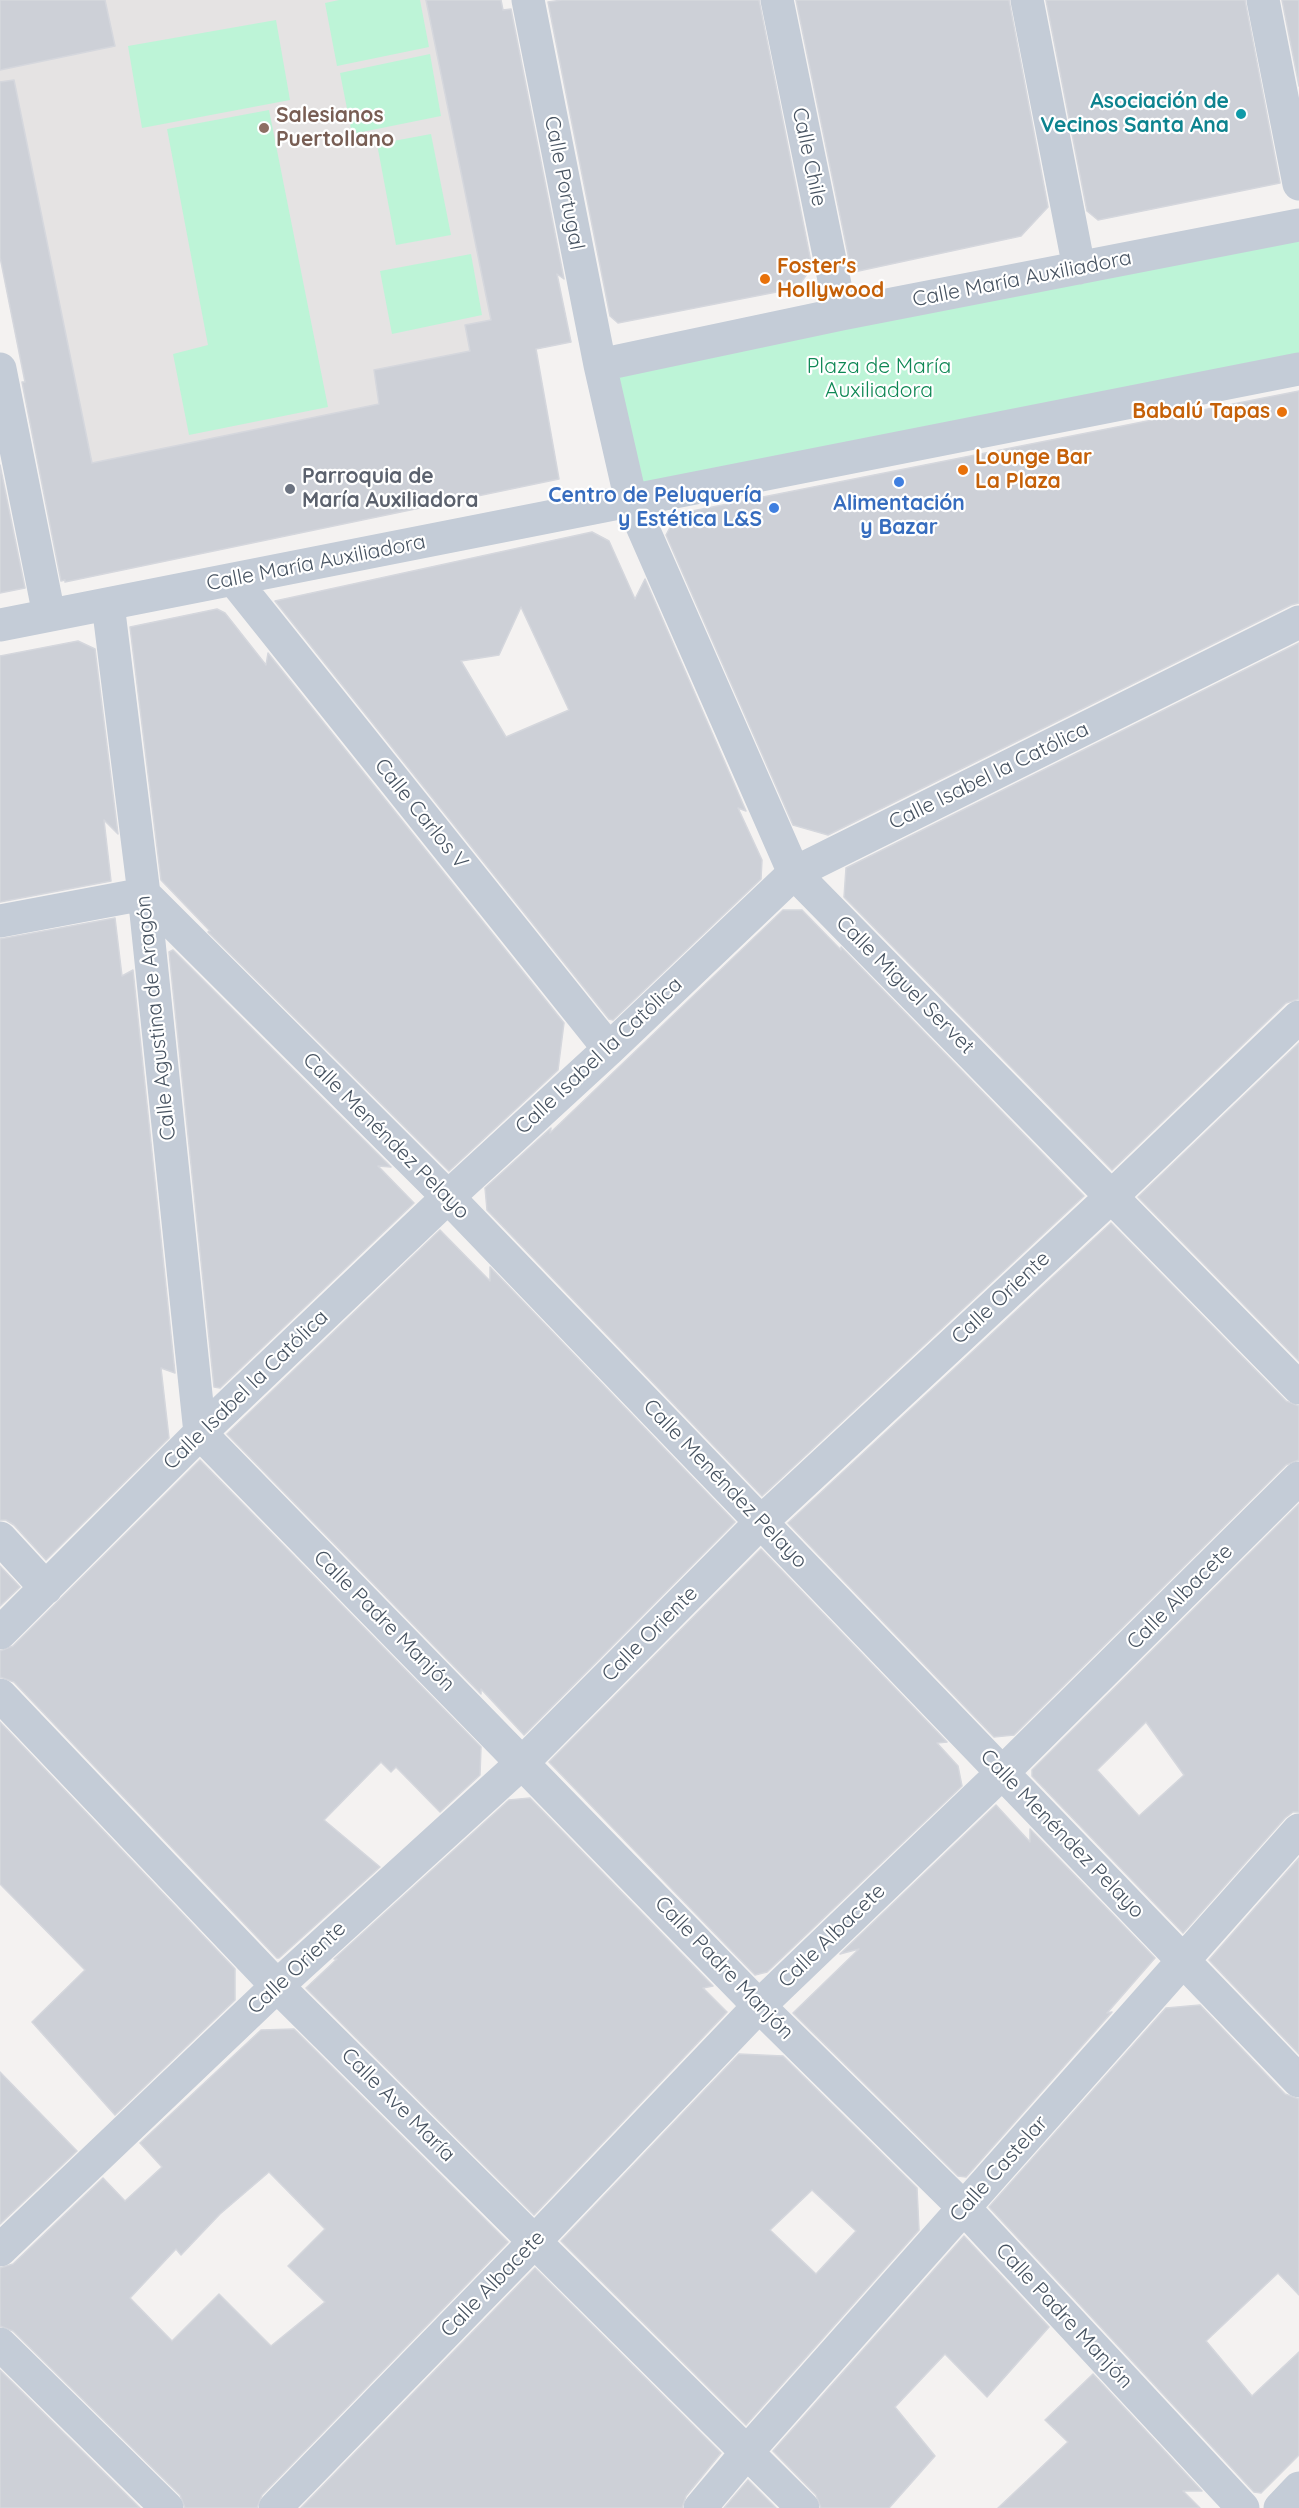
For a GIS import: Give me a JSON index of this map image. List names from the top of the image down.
{
  "streets": {
    "street": [
      "Calle Chile",
      "Calle Portugal",
      "Calle María Auxiliadora",
      "Calle Isabel la Católica",
      "Calle Carlos V",
      "Calle Miguel Servet",
      "Calle Agustina de Aragón",
      "Calle Menéndez Pelayo",
      "Calle Oriente",
      "Calle Albacete",
      "Calle Padre Manjón",
      "Calle Ave María",
      "Calle Castelar"
    ]
  },
  "crossings": [
    ["Calle Chile", "Calle María Auxiliadora"],
    ["Calle Portugal", "Calle María Auxiliadora"],
    ["Calle María Auxiliadora", "Calle Carlos V"],
    ["Calle María Auxiliadora", "Calle Miguel Servet"],
    ["Calle María Auxiliadora", "Calle Agustina de Aragón"],
    ["Calle Isabel la Católica", "Calle Carlos V"],
    ["Calle Isabel la Católica", "Calle Miguel Servet"],
    ["Calle Isabel la Católica", "Calle Agustina de Aragón"],
    ["Calle Isabel la Católica", "Calle Menéndez Pelayo"],
    ["Calle Isabel la Católica", "Calle Padre Manjón"],
    ["Calle Miguel Servet", "Calle Oriente"],
    ["Calle Agustina de Aragón", "Calle Menéndez Pelayo"],
    ["Calle Agustina de Aragón", "Calle Padre Manjón"],
    ["Calle Menéndez Pelayo", "Calle Oriente"],
    ["Calle Menéndez Pelayo", "Calle Albacete"],
    ["Calle Menéndez Pelayo", "Calle Castelar"],
    ["Calle Oriente", "Calle Padre Manjón"],
    ["Calle Oriente", "Calle Ave María"],
    ["Calle Albacete", "Calle Padre Manjón"],
    ["Calle Albacete", "Calle Ave María"],
    ["Calle Padre Manjón", "Calle Castelar"],
    ["Calle Ave María", "Calle Castelar"]
  ],
  "parks": ["Plaza de María Auxiliadora"],
  "places": [
    "Asociación de Vecinos Santa Ana",
    "Salesianos Puertollano",
    "Foster's Hollywood",
    "Babalú Tapas",
    "Lounge Bar La Plaza",
    "Alimentación y Bazar",
    "Parroquia de María Auxiliadora",
    "Centro de Peluquería y Estética L&S"
  ]
}
